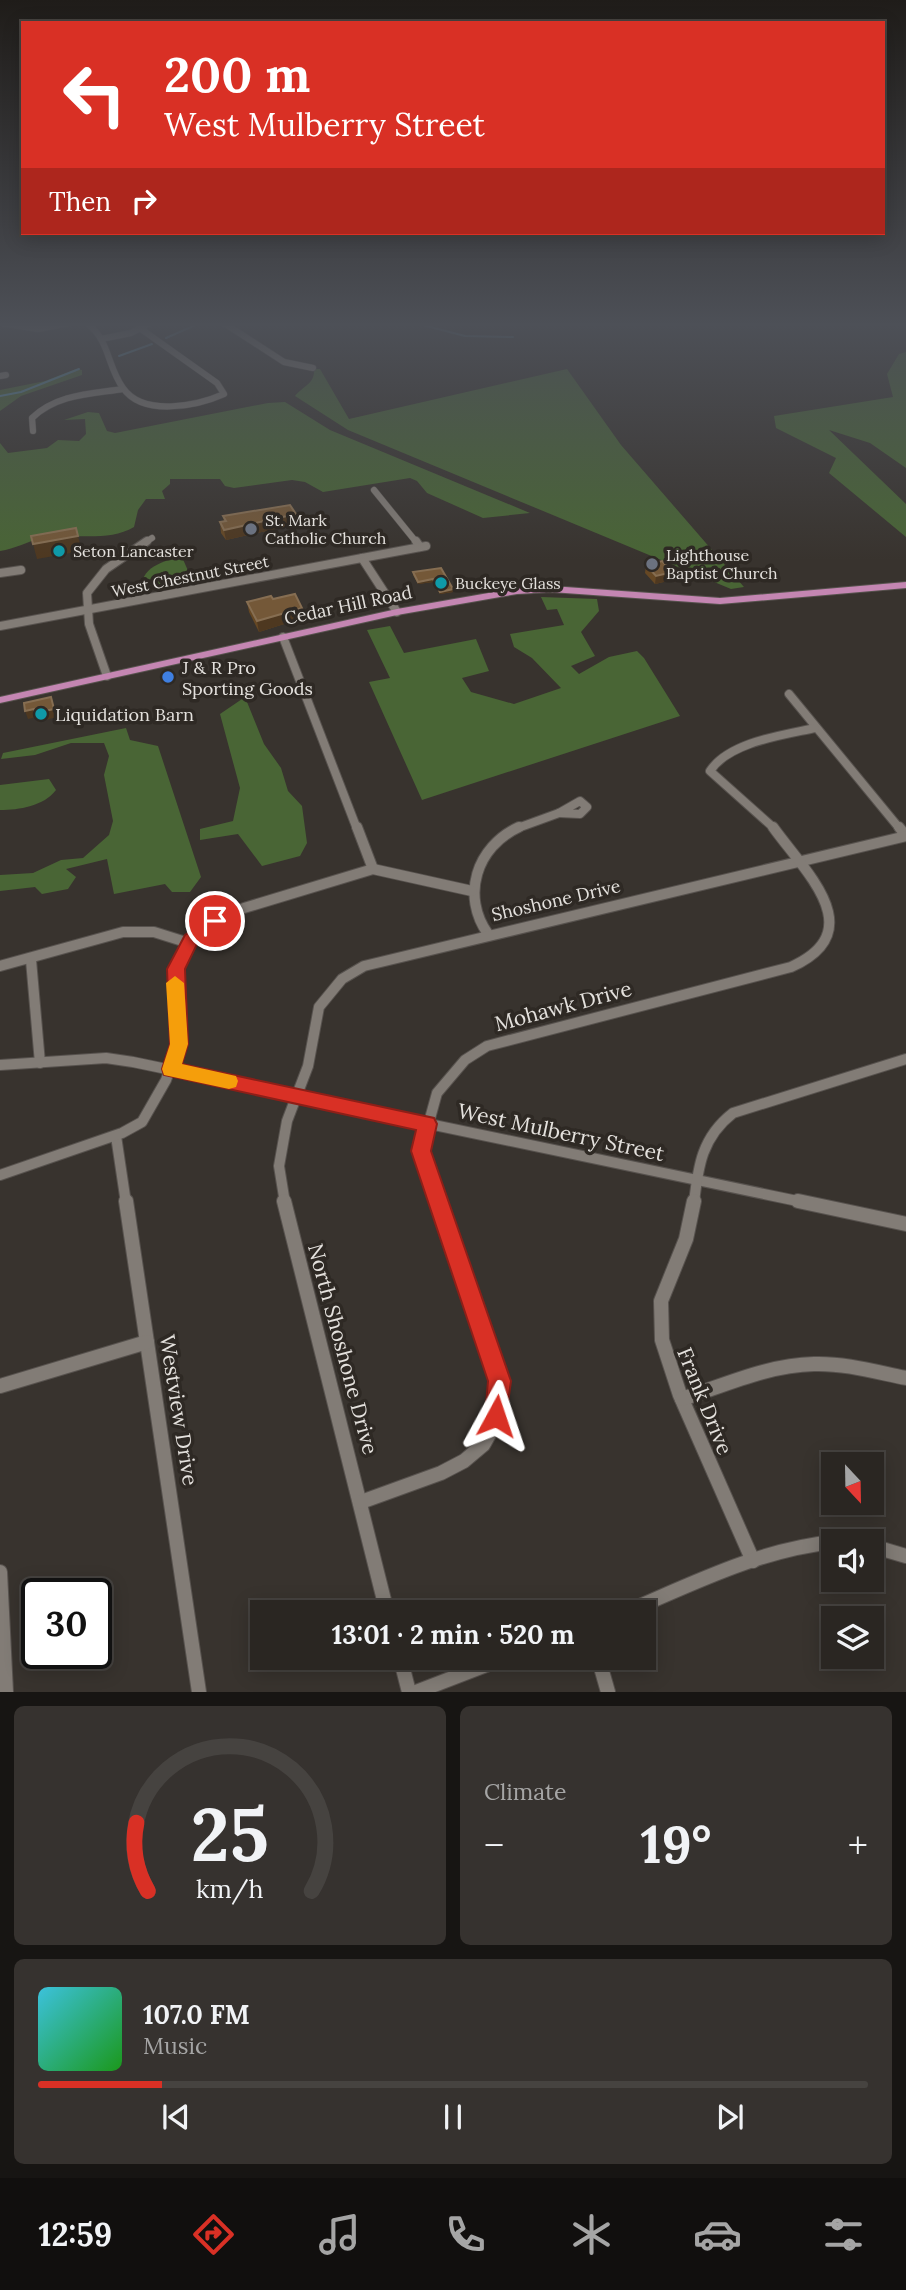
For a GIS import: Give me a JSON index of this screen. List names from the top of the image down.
{
  "streets": {
    "main road": ["Cedar Hill Road"],
    "street": [
      "West Chestnut Street",
      "Shoshone Drive",
      "Mohawk Drive",
      "West Mulberry Street",
      "North Shoshone Drive",
      "Frank Drive",
      "Westview Drive"
    ]
  },
  "crossings": [
    ["Shoshone Drive", "Mohawk Drive"],
    ["Shoshone Drive", "West Mulberry Street"],
    ["Shoshone Drive", "North Shoshone Drive"],
    ["Mohawk Drive", "West Mulberry Street"],
    ["Mohawk Drive", "North Shoshone Drive"],
    ["West Mulberry Street", "North Shoshone Drive"],
    ["West Mulberry Street", "Frank Drive"]
  ],
  "places": [
    "St. Mark Catholic Church",
    "Seton Lancaster",
    "Lighthouse Baptist Church",
    "Buckeye Glass",
    "J & R Pro Sporting Goods",
    "Liquidation Barn"
  ],
  "north": "bottom",
  "page": {
    "turn": ["200 m", "West Mulberry Street"],
    "then": "Then",
    "limit": "30",
    "trip": "13:01 · 2 min · 520 m",
    "tile": "Climate",
    "heat": ["−", "19°", "+"],
    "song": ["107.0 FM", "Music"],
    "tabs": "12:59",
    "gauge": ["25", "km/h"]
  }
}
